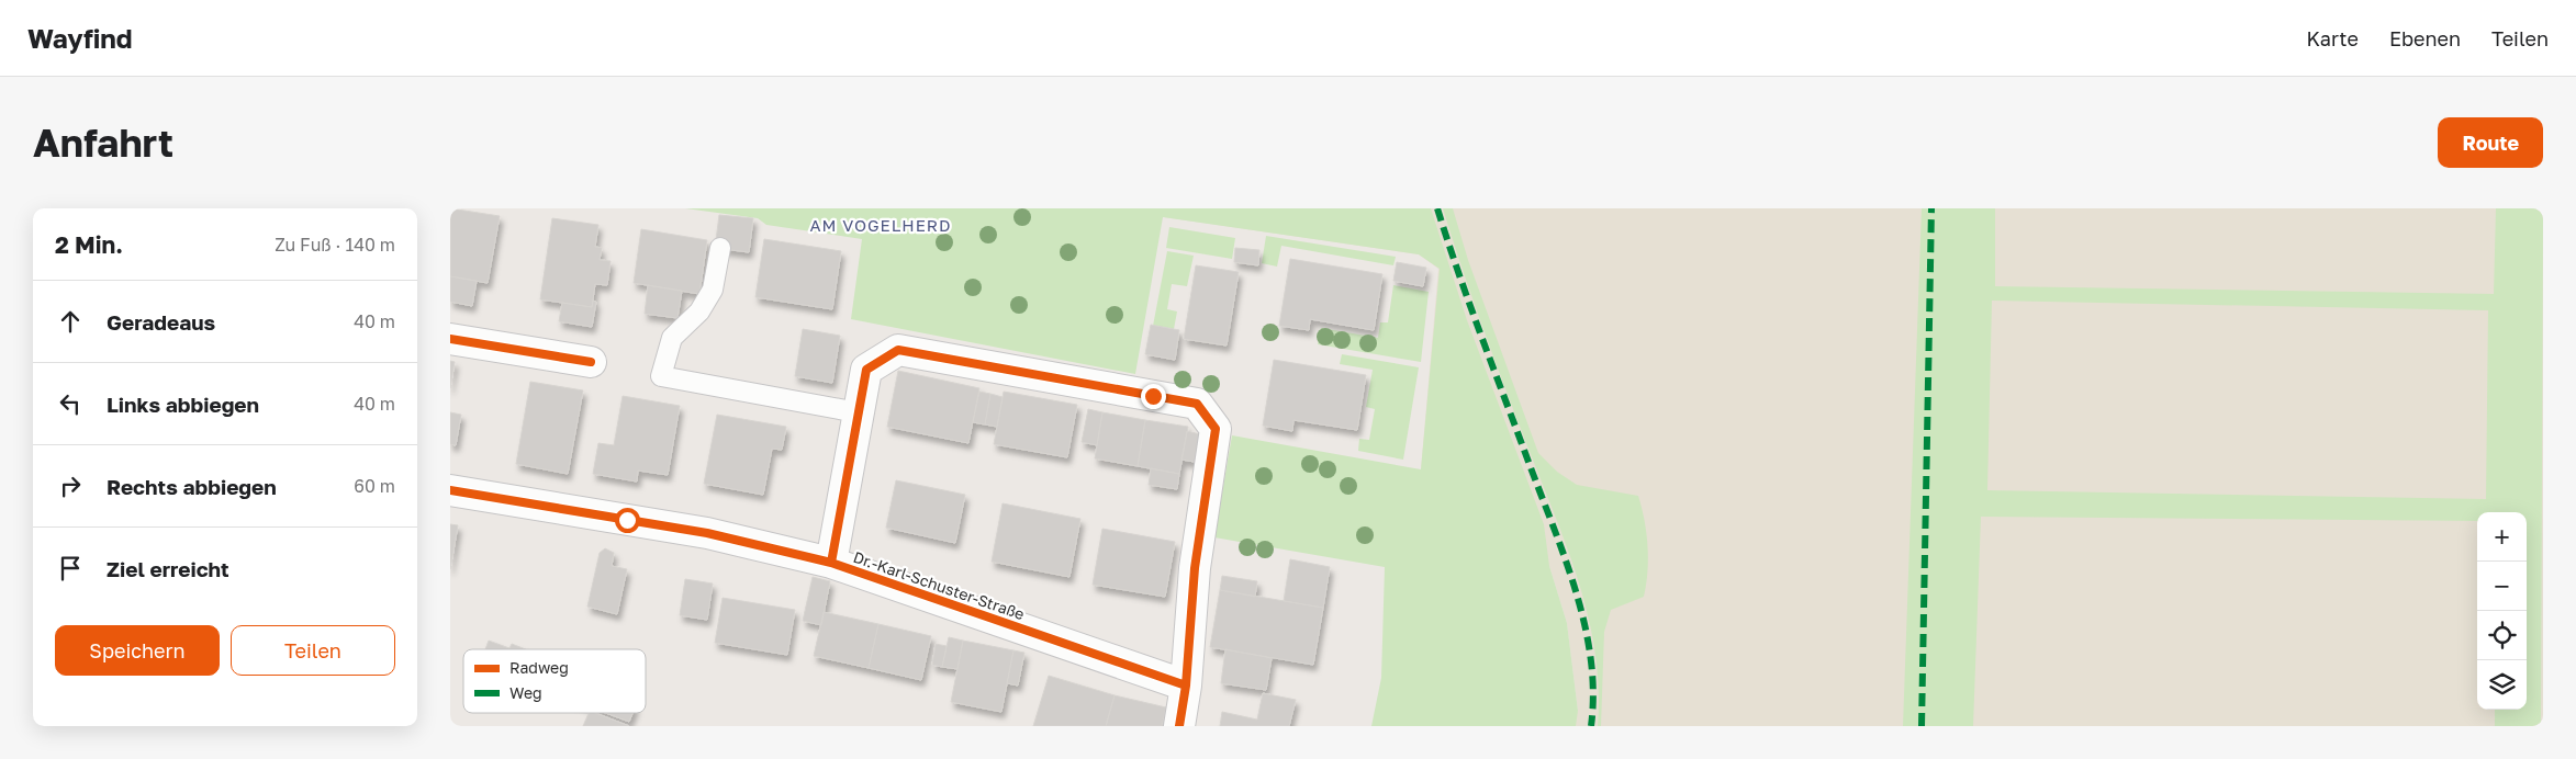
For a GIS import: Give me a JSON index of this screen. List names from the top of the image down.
{
  "streets": {
    "street": ["Dr.-Karl-Schuster-Straße"]
  },
  "districts": ["AM VOGELHERD"],
  "legend": ["Radweg", "Weg"],
  "page": {
    "header": "Wayfind",
    "nav": ["Karte", "Ebenen", "Teilen"],
    "buttons": [
      "Route",
      ["Speichern", "Teilen"]
    ],
    "title": "Anfahrt",
    "heading": ["2 Min.", "Zu Fuß · 140 m"],
    "list": [
      ["Geradeaus", "40 m"],
      ["Links abbiegen", "40 m"],
      ["Rechts abbiegen", "60 m"],
      "Ziel erreicht"
    ],
    "map_buttons": ["+", "−"]
  }
}
